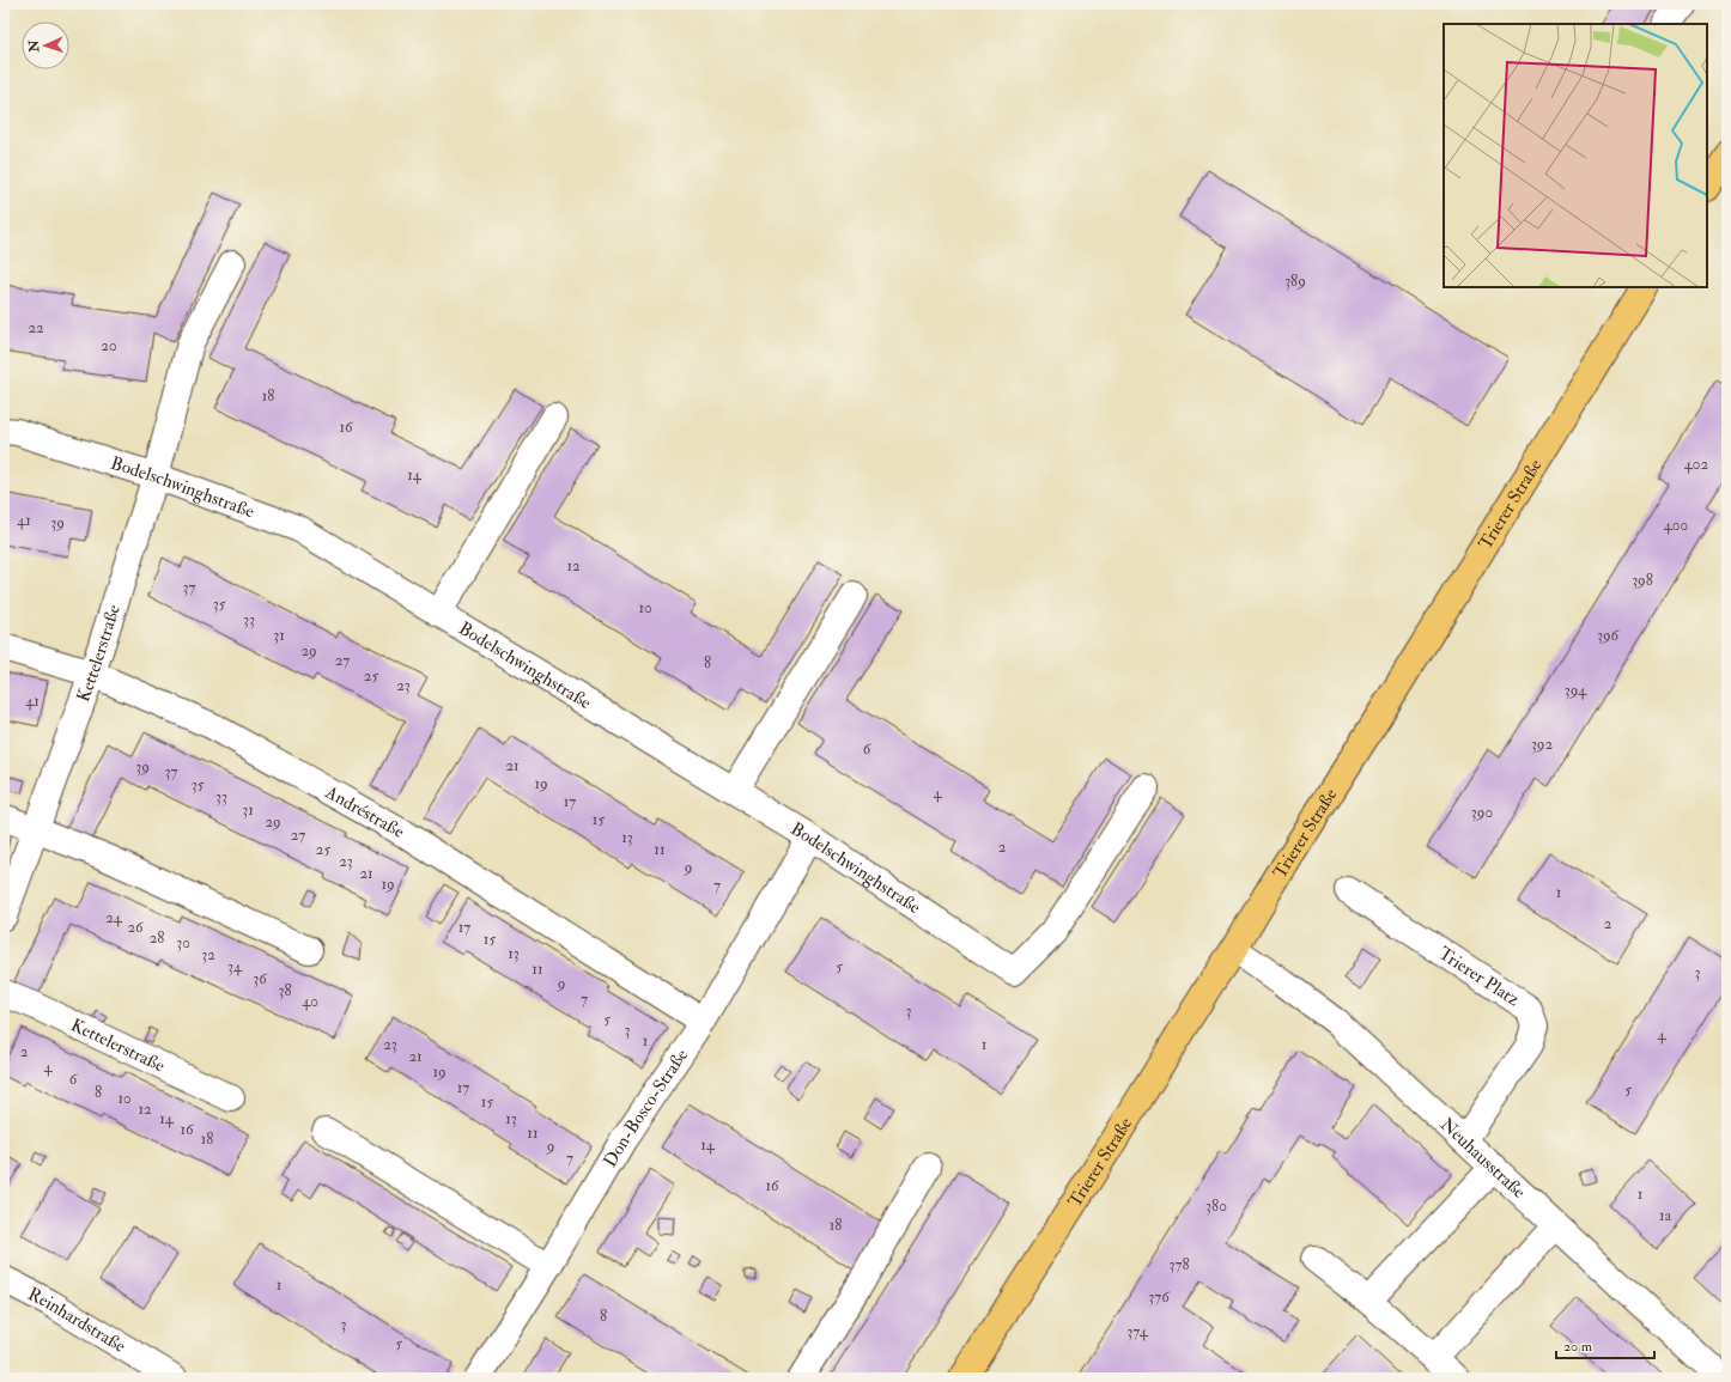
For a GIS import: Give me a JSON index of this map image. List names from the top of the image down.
{
  "streets": {
    "main road": ["Trierer Straße"],
    "street": [
      "Bodelschwinghstraße",
      "Kettelerstraße",
      "Andréstraße",
      "Trierer Platz",
      "Don-Bosco-Straße",
      "Neuhausstraße",
      "Reinhardstraße"
    ]
  },
  "crossings": [
    ["Bodelschwinghstraße", "Kettelerstraße"],
    ["Bodelschwinghstraße", "Don-Bosco-Straße"],
    ["Trierer Straße", "Neuhausstraße"],
    ["Kettelerstraße", "Andréstraße"],
    ["Andréstraße", "Don-Bosco-Straße"],
    ["Trierer Platz", "Neuhausstraße"]
  ],
  "house_numbers": [
    "389",
    "22",
    "20",
    "18",
    "16",
    "402",
    "14",
    "41",
    "39",
    "400",
    "12",
    "398",
    "37",
    "35",
    "10",
    "33",
    "31",
    "396",
    "29",
    "27",
    "8",
    "25",
    "23",
    "394",
    "41",
    "392",
    "6",
    "21",
    "39",
    "37",
    "19",
    "35",
    "4",
    "33",
    "17",
    "31",
    "390",
    "15",
    "29",
    "27",
    "13",
    "2",
    "25",
    "11",
    "23",
    "9",
    "21",
    "19",
    "7",
    "1",
    "24",
    "2",
    "26",
    "17",
    "28",
    "15",
    "30",
    "13",
    "32",
    "34",
    "5",
    "11",
    "3",
    "36",
    "9",
    "38",
    "7",
    "40",
    "3",
    "5",
    "3",
    "4",
    "1",
    "23",
    "1",
    "2",
    "21",
    "4",
    "19",
    "6",
    "17",
    "5",
    "8",
    "10",
    "15",
    "12",
    "14",
    "13",
    "16",
    "11",
    "18",
    "14",
    "9",
    "7",
    "16",
    "1",
    "380",
    "1a",
    "18",
    "378",
    "1",
    "376",
    "8",
    "3",
    "374",
    "5"
  ],
  "scale_bar": "20 m",
  "north": "left"
}
